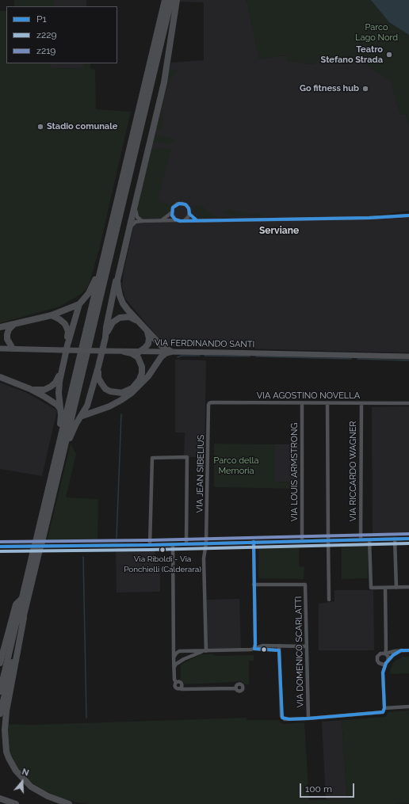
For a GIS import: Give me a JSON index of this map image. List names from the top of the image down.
{
  "streets": {
    "main road": ["VIA FERDINANDO SANTI"],
    "street": [
      "VIA AGOSTINO NOVELLA",
      "VIA RICCARDO WAGNER",
      "VIA LOUIS ARMSTRONG",
      "VIA JEAN SIBELIUS",
      "VIA DOMENICO SCARLATTI"
    ]
  },
  "crossings": [
    ["VIA AGOSTINO NOVELLA", "VIA RICCARDO WAGNER"],
    ["VIA AGOSTINO NOVELLA", "VIA LOUIS ARMSTRONG"],
    ["VIA AGOSTINO NOVELLA", "VIA JEAN SIBELIUS"]
  ],
  "districts": ["Serviane"],
  "parks": ["Parco Lago Nord", "Parco della Memoria"],
  "places": [
    "Teatro Stefano Strada",
    "Go fitness hub",
    "Stadio comunale",
    "Via Riboldi - Via Ponchielli (Calderara)"
  ],
  "lines": ["transit line P1", "transit line z219", "transit line z229"],
  "legend": ["P1", "z229", "z219"],
  "scale_bar": "100 m",
  "north": "top"
}
